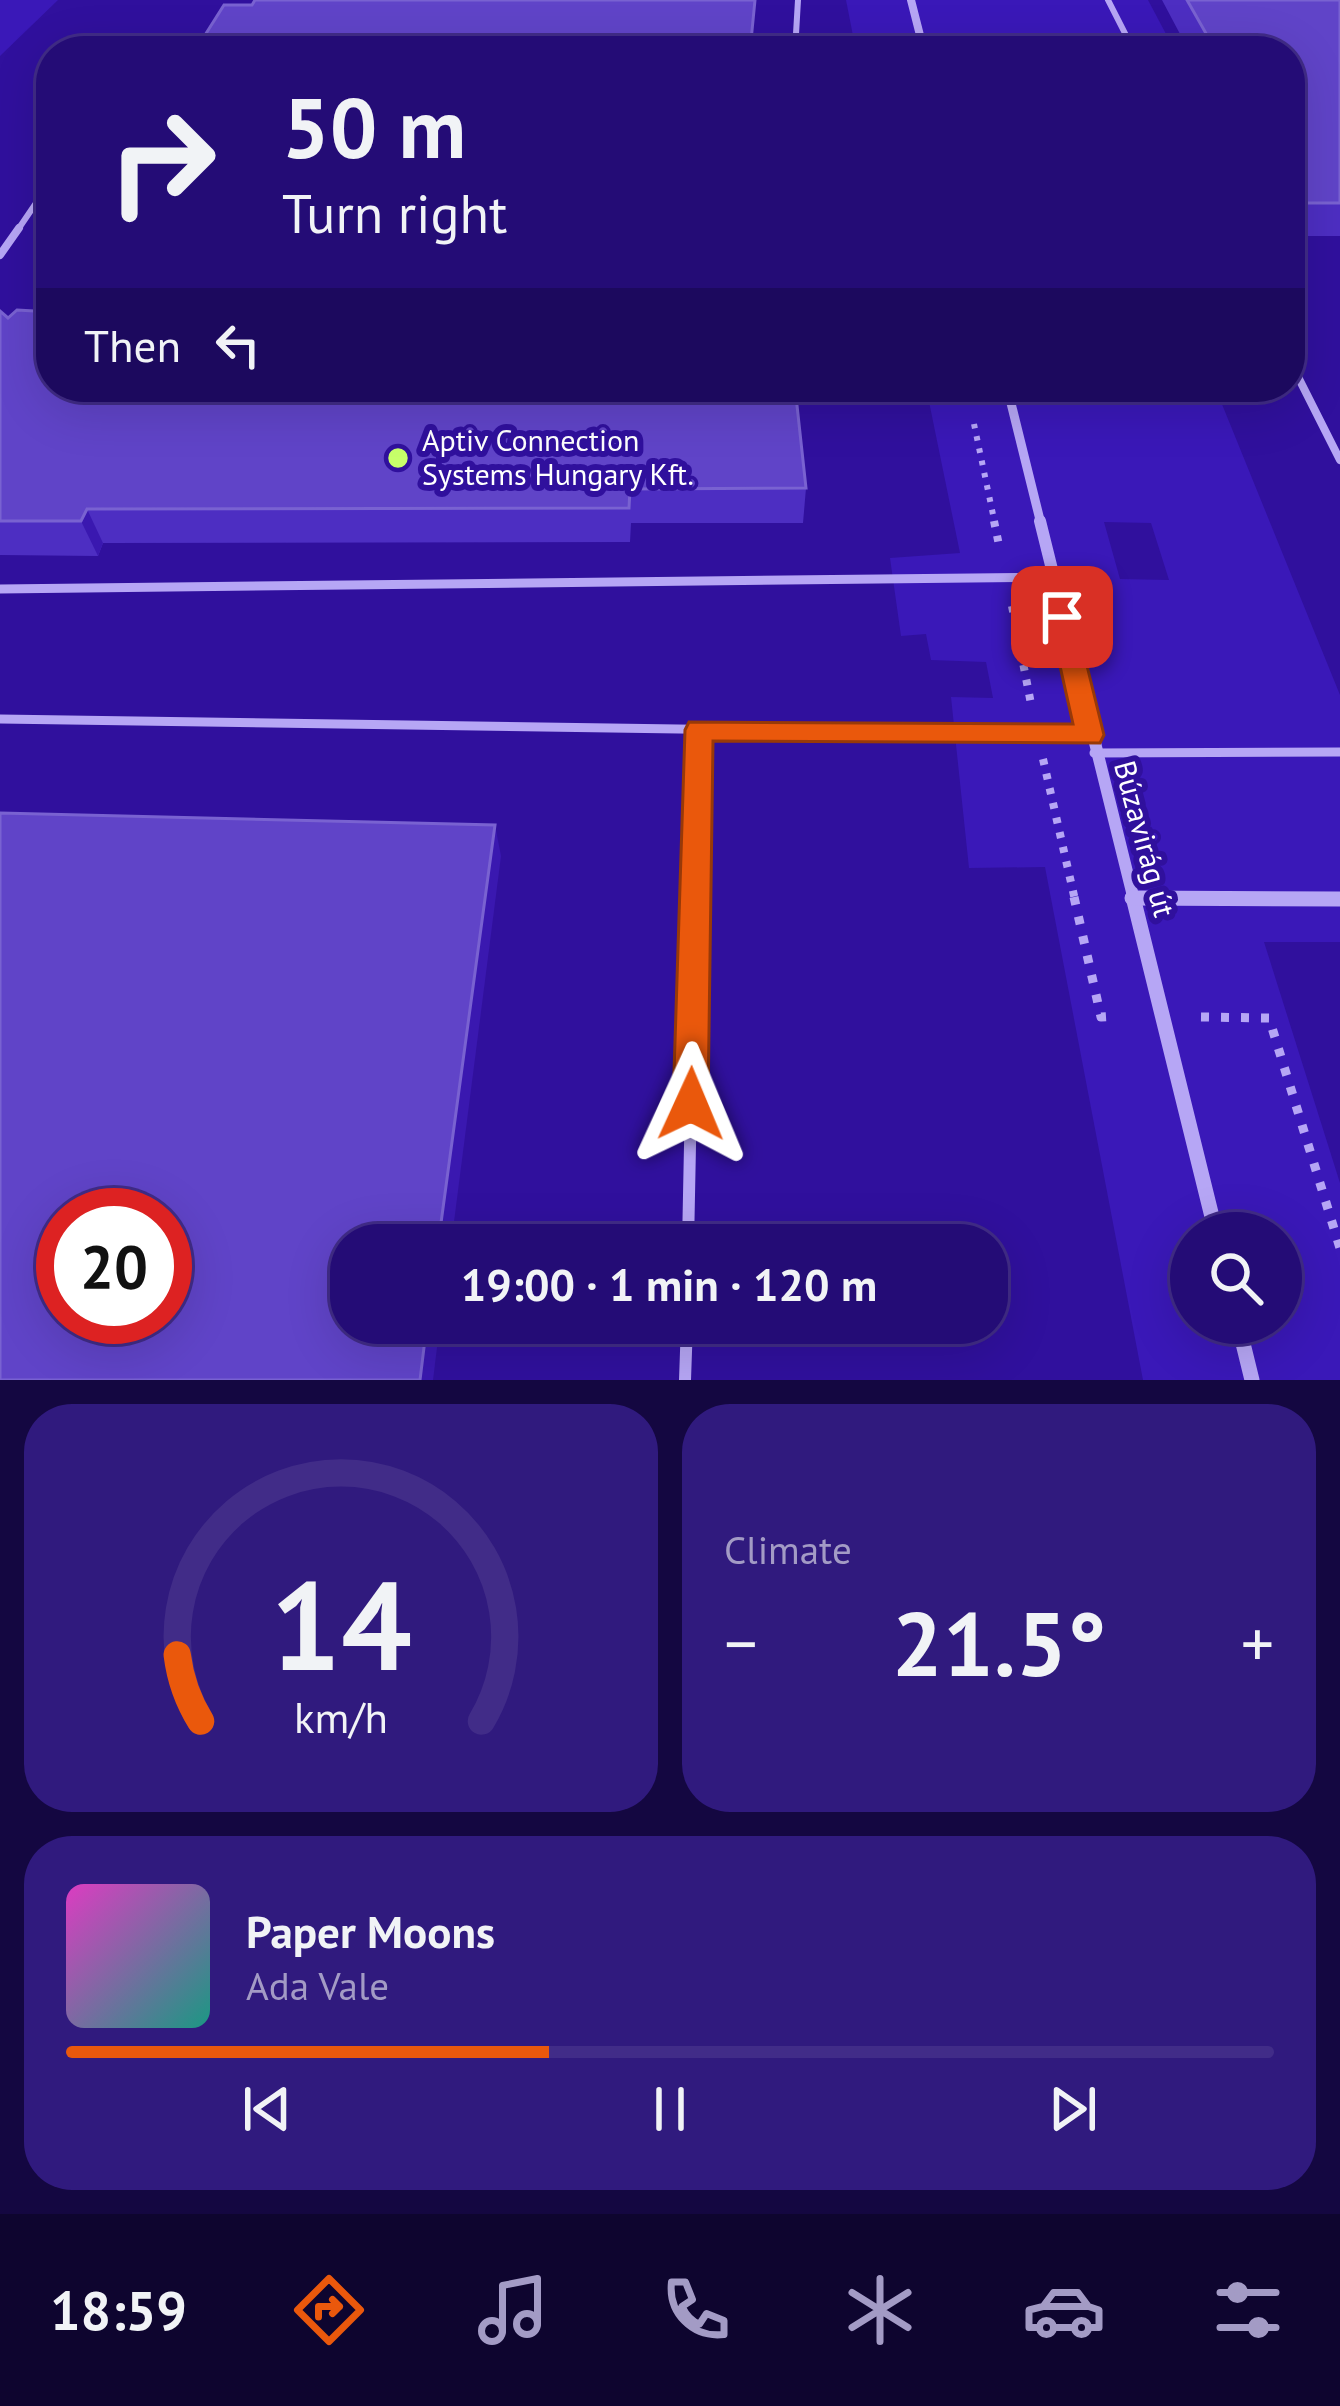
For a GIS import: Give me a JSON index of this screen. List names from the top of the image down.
{
  "streets": {
    "street": ["Búzavirág út"]
  },
  "places": ["Aptiv Connection Systems Hungary Kft."],
  "page": {
    "turn": ["50 m", "Turn right"],
    "then": "Then",
    "limit": "20",
    "trip": "19:00 · 1 min · 120 m",
    "tile": "Climate",
    "heat": ["−", "21.5°", "+"],
    "song": ["Paper Moons", "Ada Vale"],
    "tabs": "18:59",
    "gauge": ["14", "km/h"]
  }
}
